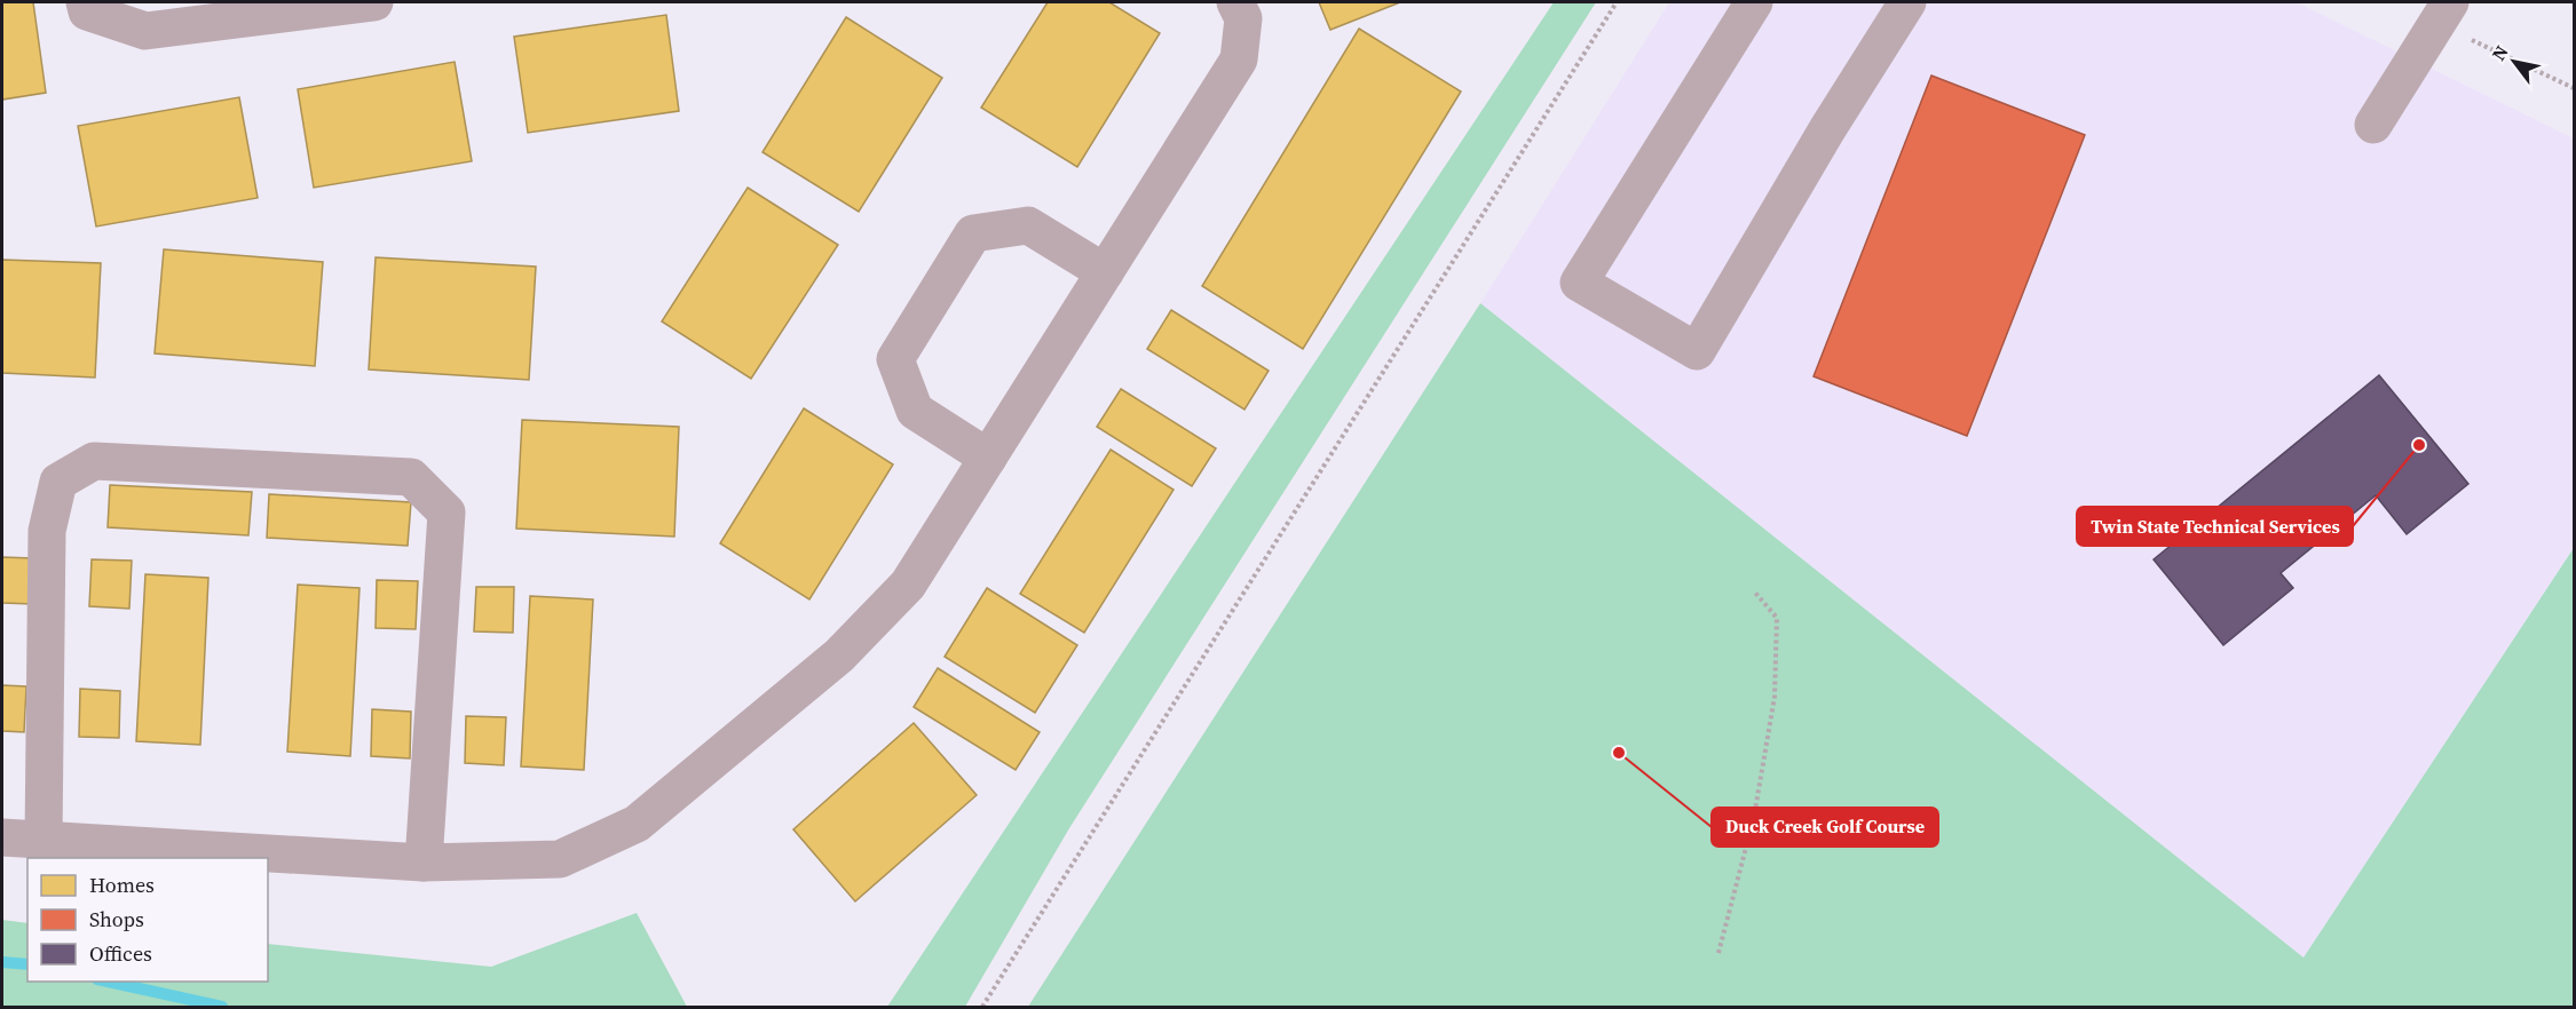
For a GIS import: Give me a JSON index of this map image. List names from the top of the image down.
{
  "places": ["Twin State Technical Services", "Duck Creek Golf Course"],
  "legend": ["Homes", "Shops", "Offices"],
  "north": "top left"
}
